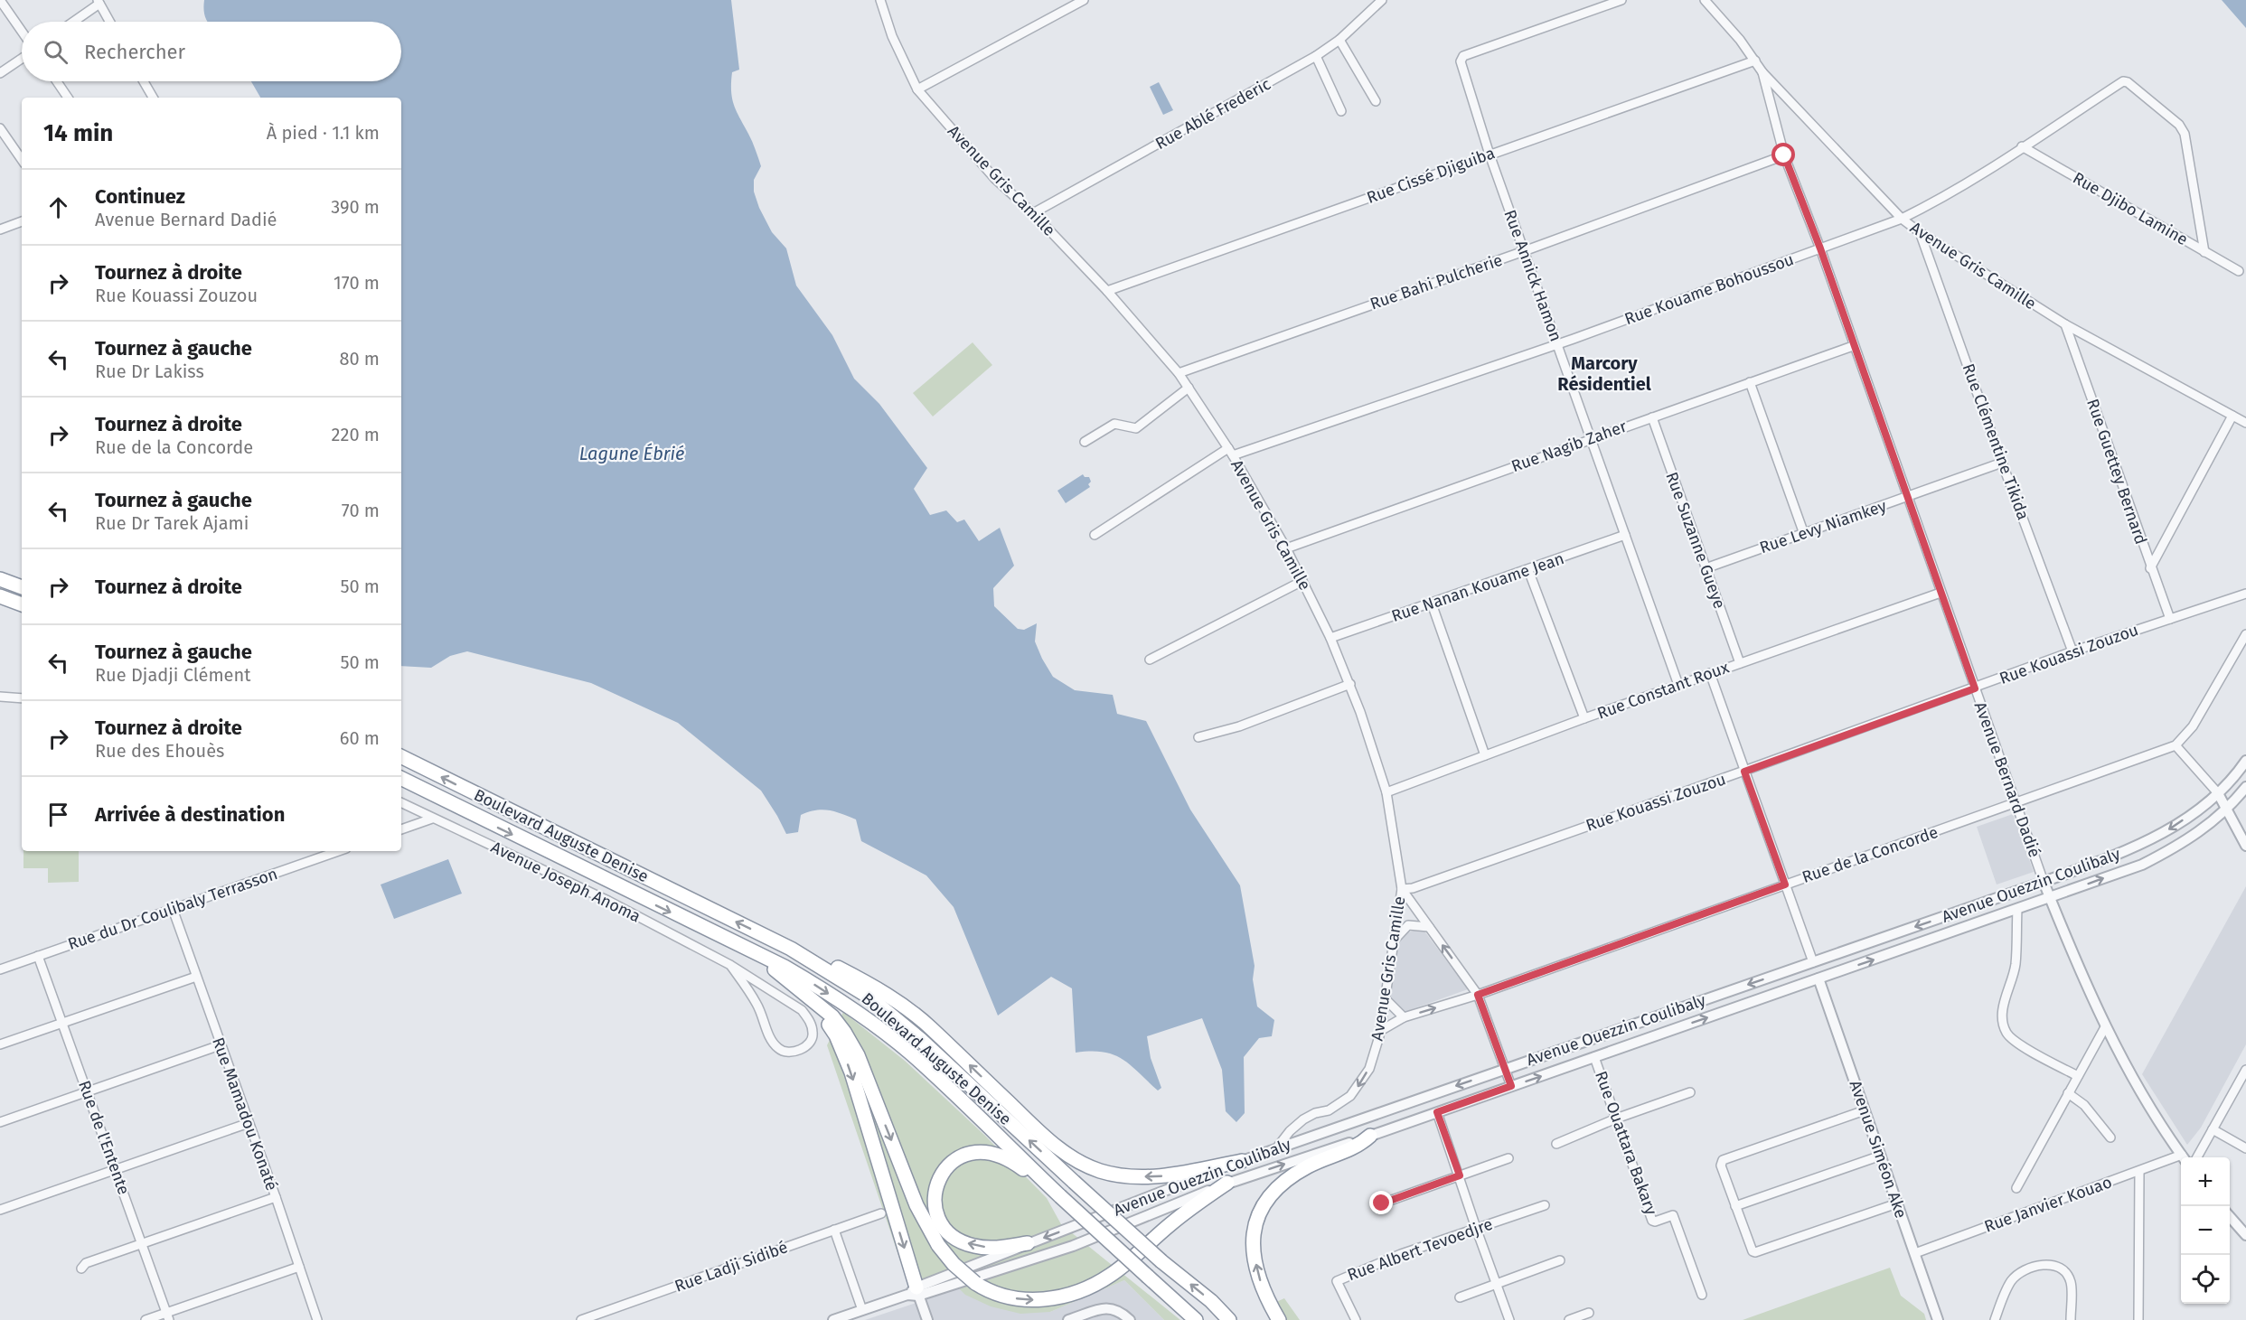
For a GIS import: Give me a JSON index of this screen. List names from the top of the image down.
{
  "streets": {
    "highway": ["Boulevard Auguste Denise"],
    "street": [
      "Rue Ablé Frederic",
      "Rue Cissé Djiguiba",
      "Avenue Gris Camille",
      "Rue Djibo Lamine",
      "Rue Annick Hamon",
      "Rue Bahi Pulcherie",
      "Rue Kouame Bohoussou",
      "Rue Clémentine Tikida",
      "Rue Nagib Zaher",
      "Rue Guettey Bernard",
      "Rue Levy Niamkey",
      "Rue Suzanne Gueye",
      "Rue Nanan Kouame Jean",
      "Rue Kouassi Zouzou",
      "Rue Constant Roux",
      "Avenue Bernard Dadié",
      "Rue de la Concorde",
      "Avenue Joseph Anoma",
      "Avenue Ouezzin Coulibaly",
      "Rue du Dr Coulibaly Terrasson",
      "Rue Mamadou Konaté",
      "Rue de l'Entente",
      "Rue Ouattara Bakary",
      "Avenue Siméon Ake",
      "Rue Janvier Kouao",
      "Rue Albert Tevoedjre",
      "Rue Ladji Sidibé"
    ]
  },
  "crossings": [
    ["Rue Ablé Frederic", "Avenue Gris Camille"],
    ["Rue Cissé Djiguiba", "Avenue Gris Camille"],
    ["Rue Cissé Djiguiba", "Rue Annick Hamon"],
    ["Avenue Gris Camille", "Rue Bahi Pulcherie"],
    ["Avenue Gris Camille", "Rue Kouame Bohoussou"],
    ["Avenue Gris Camille", "Rue Clémentine Tikida"],
    ["Avenue Gris Camille", "Rue Nagib Zaher"],
    ["Avenue Gris Camille", "Rue Guettey Bernard"],
    ["Avenue Gris Camille", "Rue Nanan Kouame Jean"],
    ["Avenue Gris Camille", "Rue Kouassi Zouzou"],
    ["Avenue Gris Camille", "Rue Constant Roux"],
    ["Avenue Gris Camille", "Avenue Bernard Dadié"],
    ["Avenue Gris Camille", "Rue de la Concorde"],
    ["Avenue Gris Camille", "Avenue Ouezzin Coulibaly"],
    ["Rue Djibo Lamine", "Rue Kouame Bohoussou"],
    ["Rue Annick Hamon", "Rue Bahi Pulcherie"],
    ["Rue Annick Hamon", "Rue Kouame Bohoussou"],
    ["Rue Annick Hamon", "Rue Nagib Zaher"],
    ["Rue Annick Hamon", "Rue Nanan Kouame Jean"],
    ["Rue Annick Hamon", "Rue Constant Roux"],
    ["Rue Bahi Pulcherie", "Avenue Bernard Dadié"],
    ["Rue Kouame Bohoussou", "Avenue Bernard Dadié"],
    ["Rue Clémentine Tikida", "Rue Levy Niamkey"],
    ["Rue Clémentine Tikida", "Rue Kouassi Zouzou"],
    ["Rue Nagib Zaher", "Rue Suzanne Gueye"],
    ["Rue Nagib Zaher", "Avenue Bernard Dadié"],
    ["Rue Guettey Bernard", "Rue Kouassi Zouzou"],
    ["Rue Levy Niamkey", "Rue Suzanne Gueye"],
    ["Rue Levy Niamkey", "Avenue Bernard Dadié"],
    ["Rue Suzanne Gueye", "Rue Constant Roux"],
    ["Rue Kouassi Zouzou", "Avenue Bernard Dadié"],
    ["Rue Constant Roux", "Avenue Bernard Dadié"],
    ["Avenue Bernard Dadié", "Rue de la Concorde"],
    ["Avenue Bernard Dadié", "Avenue Ouezzin Coulibaly"],
    ["Avenue Ouezzin Coulibaly", "Rue Ouattara Bakary"],
    ["Avenue Ouezzin Coulibaly", "Avenue Siméon Ake"],
    ["Rue du Dr Coulibaly Terrasson", "Rue Mamadou Konaté"],
    ["Rue du Dr Coulibaly Terrasson", "Rue de l'Entente"],
    ["Avenue Siméon Ake", "Rue Janvier Kouao"]
  ],
  "districts": ["Marcory Résidentiel"],
  "water": ["Lagune Ébrié"],
  "page": {
    "search": "Rechercher",
    "heading": ["14 min", "À pied · 1.1 km"],
    "list": [
      ["Continuez", "Avenue Bernard Dadié", "390 m"],
      ["Tournez à droite", "Rue Kouassi Zouzou", "170 m"],
      ["Tournez à gauche", "Rue Dr Lakiss", "80 m"],
      ["Tournez à droite", "Rue de la Concorde", "220 m"],
      ["Tournez à gauche", "Rue Dr Tarek Ajami", "70 m"],
      ["Tournez à droite", "50 m"],
      ["Tournez à gauche", "Rue Djadji Clément", "50 m"],
      ["Tournez à droite", "Rue des Ehouès", "60 m"],
      "Arrivée à destination"
    ],
    "map_buttons": ["+", "−"]
  }
}
